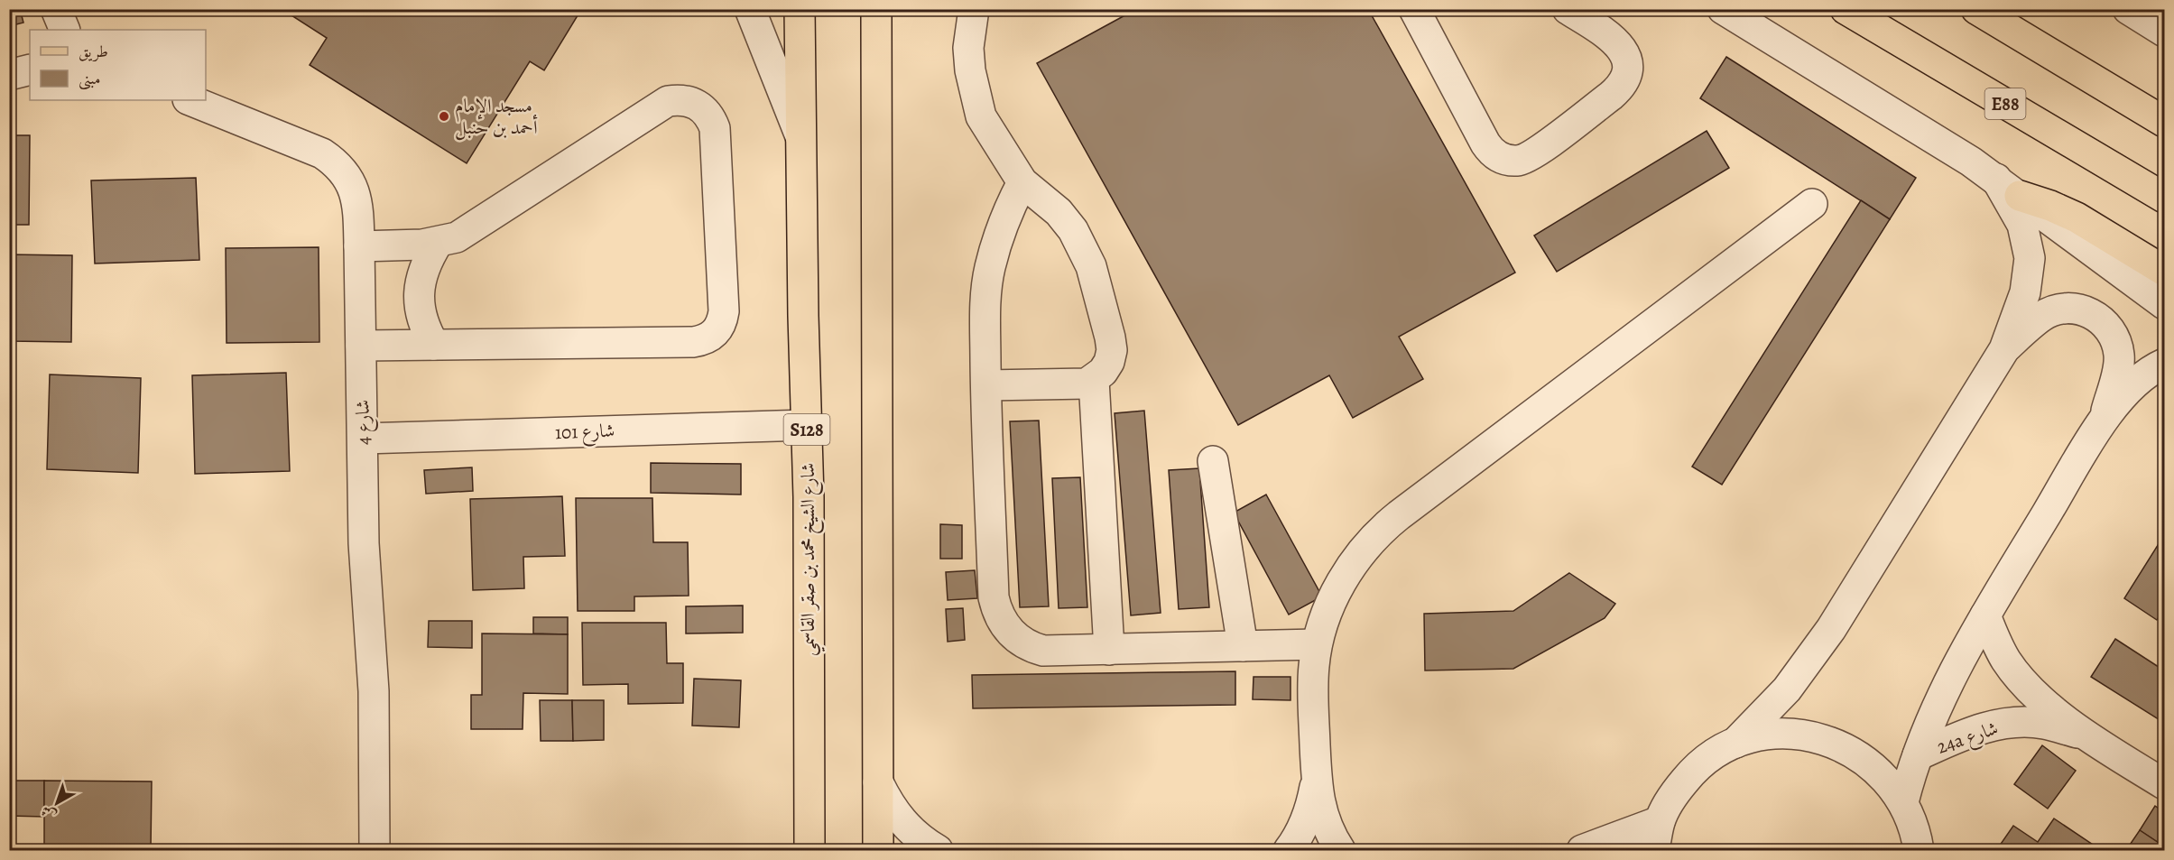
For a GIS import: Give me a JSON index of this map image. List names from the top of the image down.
{
  "streets": {
    "main road": ["E88", "S128", "شارع الشيخ محمد بن صقر القاسمي"],
    "street": ["شارع 4", "شارع 101", "24a شارع"]
  },
  "crossings": [
    ["شارع 4", "شارع 101"],
    ["شارع 101", "شارع الشيخ محمد بن صقر القاسمي"]
  ],
  "places": ["مسجد الإمام أحمد بن حنبل"],
  "legend": ["طريق", "مبنى"],
  "north": "bottom left"
}
